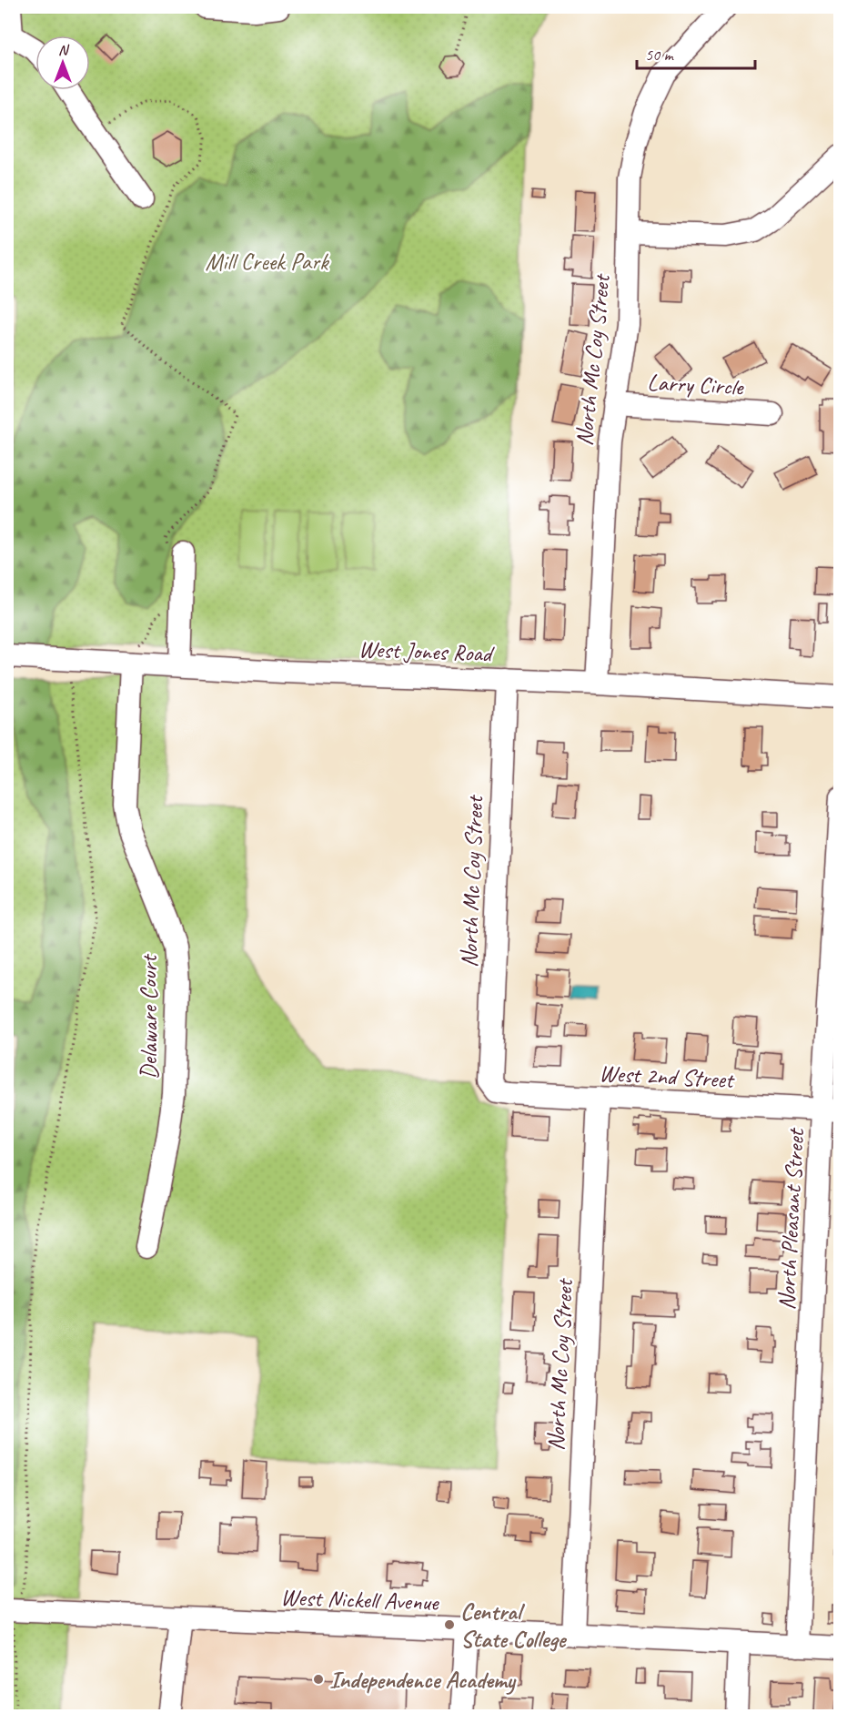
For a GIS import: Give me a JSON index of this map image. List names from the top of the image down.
{
  "streets": {
    "street": [
      "North Mc Coy Street",
      "Larry Circle",
      "West Jones Road",
      "Delaware Court",
      "West 2nd Street",
      "North Pleasant Street",
      "West Nickell Avenue"
    ]
  },
  "crossings": [
    ["North Mc Coy Street", "Larry Circle"],
    ["North Mc Coy Street", "West Jones Road"],
    ["North Mc Coy Street", "West 2nd Street"],
    ["North Mc Coy Street", "West Nickell Avenue"],
    ["West Jones Road", "Delaware Court"],
    ["West 2nd Street", "North Pleasant Street"],
    ["North Pleasant Street", "West Nickell Avenue"]
  ],
  "parks": ["Mill Creek Park"],
  "places": ["Central State College", "Independence Academy"],
  "scale_bar": "50 m",
  "north": "top"
}
